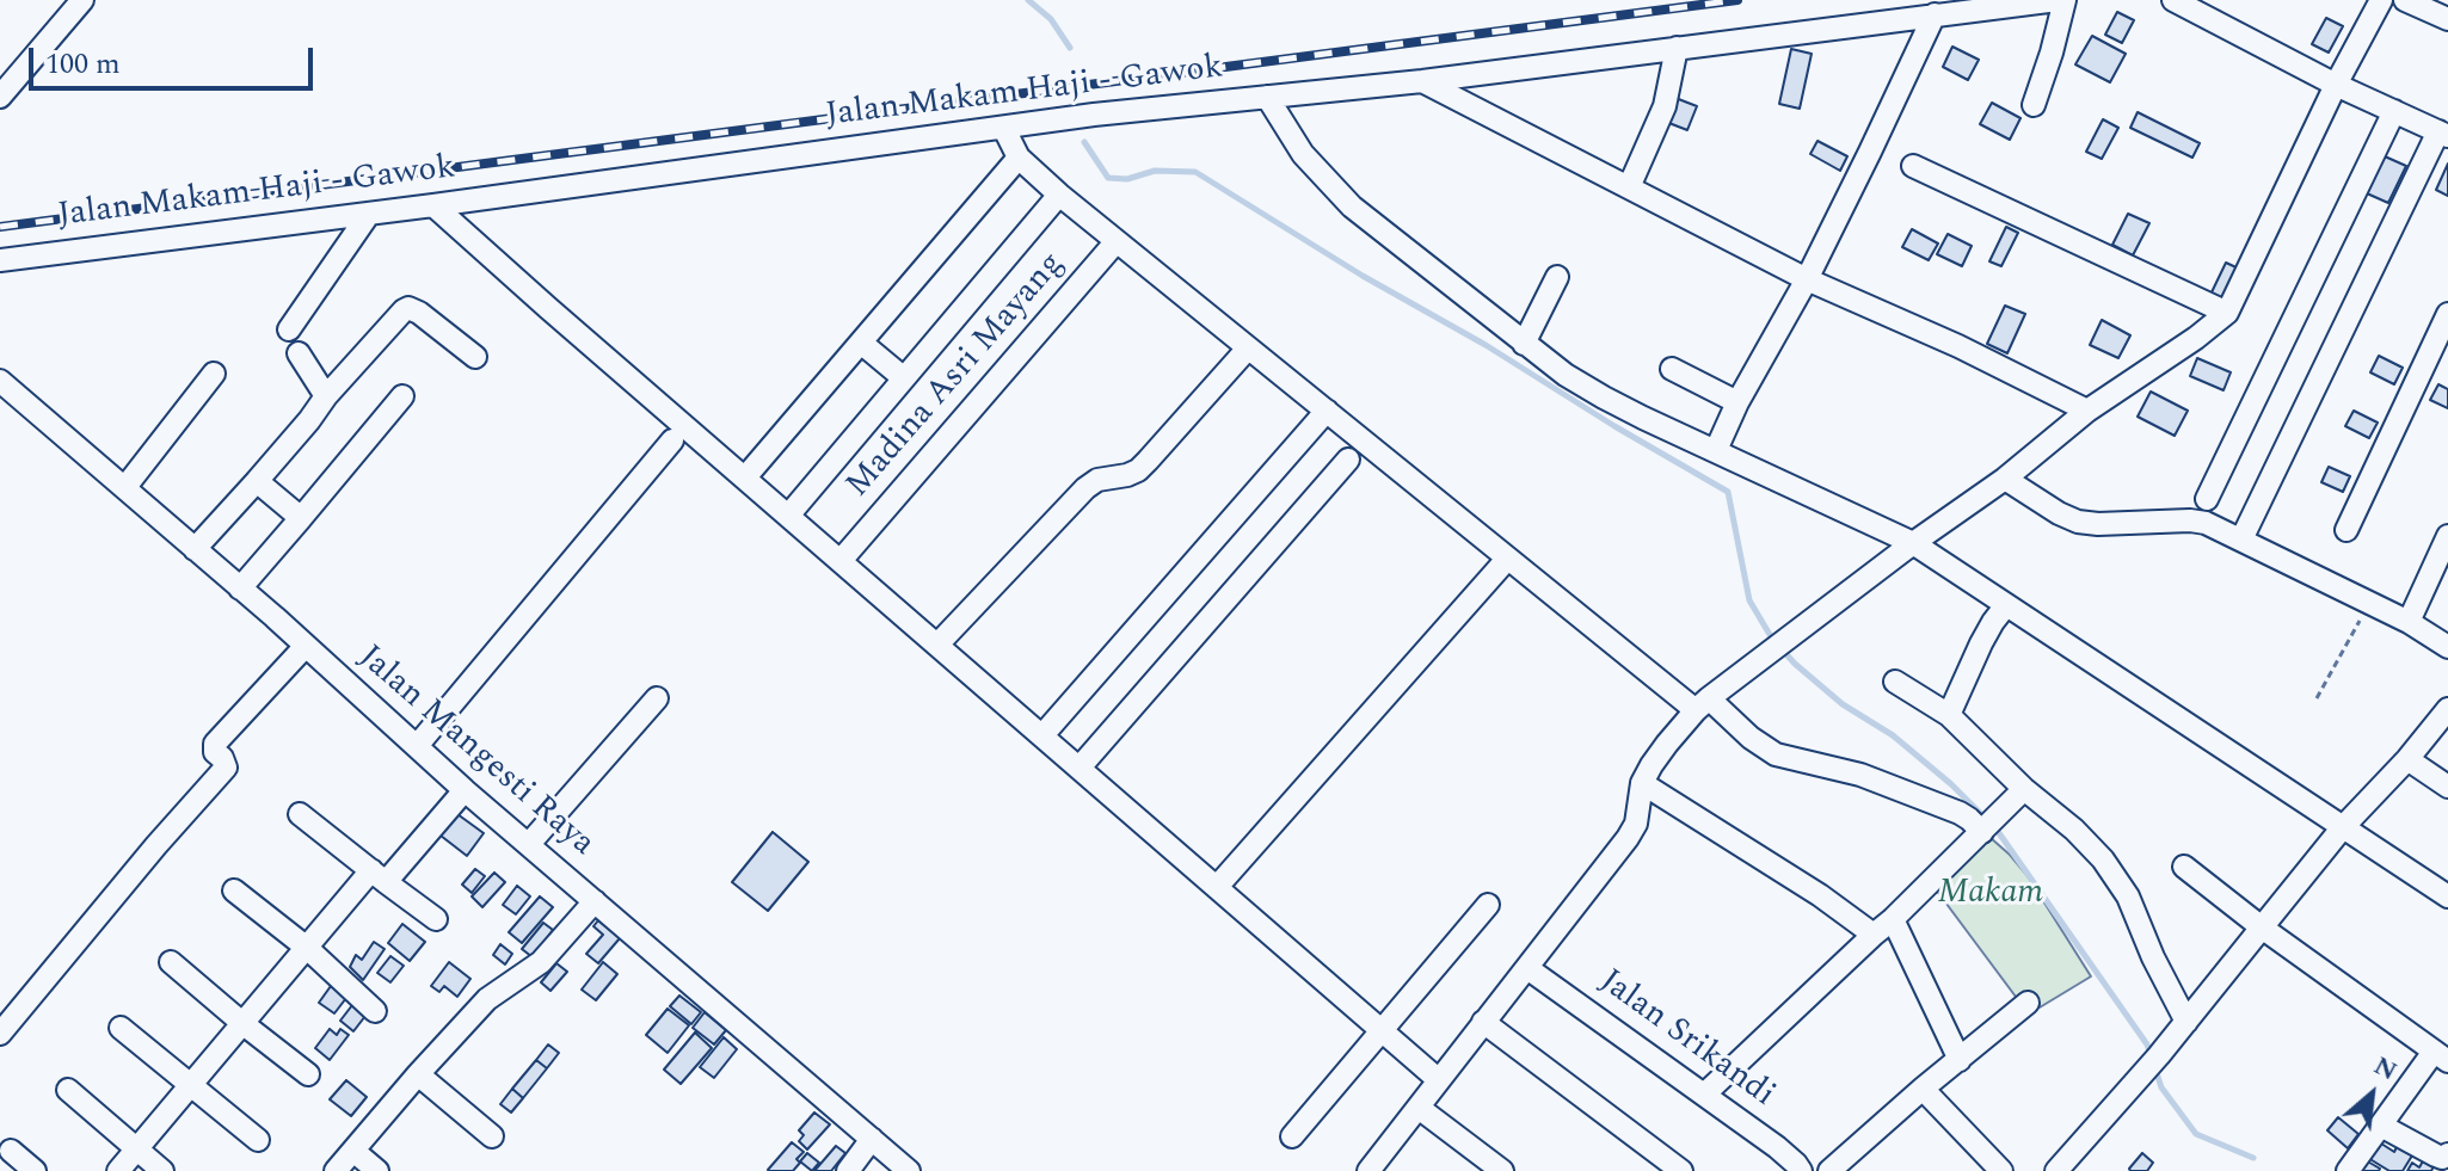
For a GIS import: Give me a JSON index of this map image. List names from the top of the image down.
{
  "streets": {
    "street": [
      "Jalan Makam Haji - Gawok",
      "Madina Asri Mayang",
      "Jalan Mangesti Raya",
      "Jalan Srikandi"
    ]
  },
  "parks": ["Makam"],
  "scale_bar": "100 m",
  "north": "top right"
}
